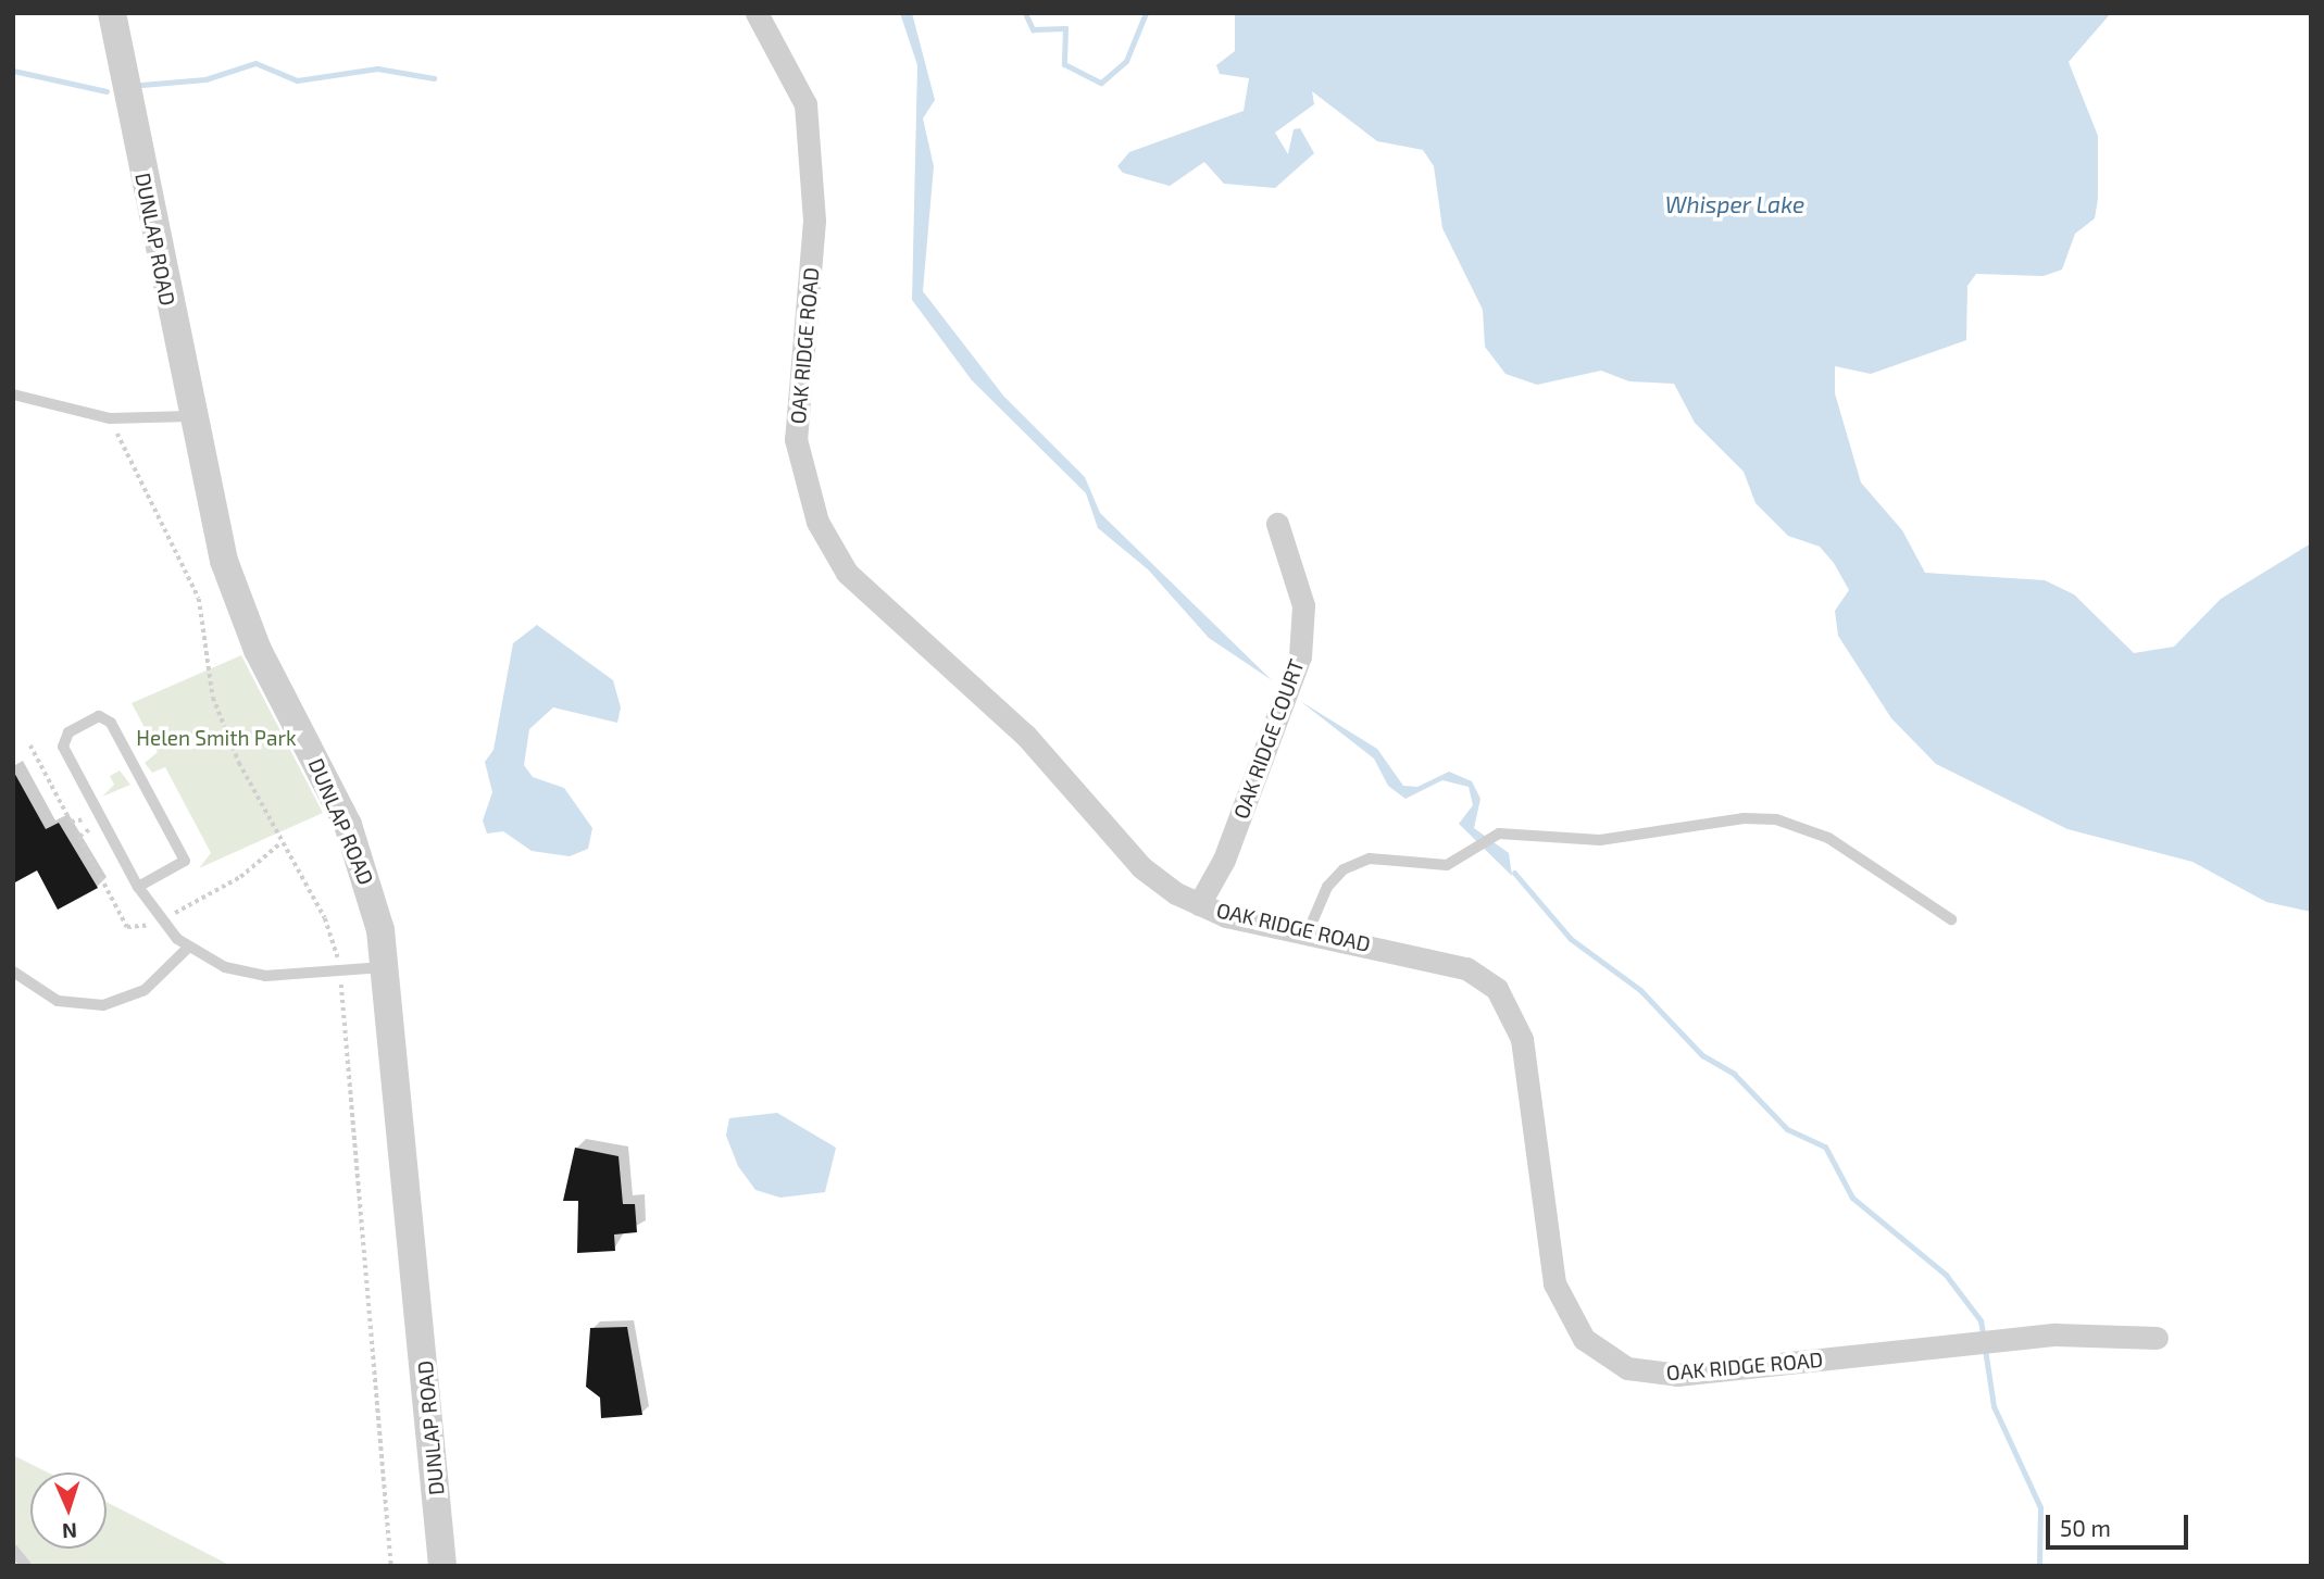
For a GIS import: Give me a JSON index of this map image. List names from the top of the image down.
{
  "streets": {
    "street": ["DUNLAP ROAD", "OAK RIDGE ROAD", "OAK RIDGE COURT"]
  },
  "crossings": [
    ["OAK RIDGE ROAD", "OAK RIDGE COURT"]
  ],
  "water": ["Whisper Lake"],
  "parks": ["Helen Smith Park"],
  "scale_bar": "50 m",
  "north": "bottom"
}
